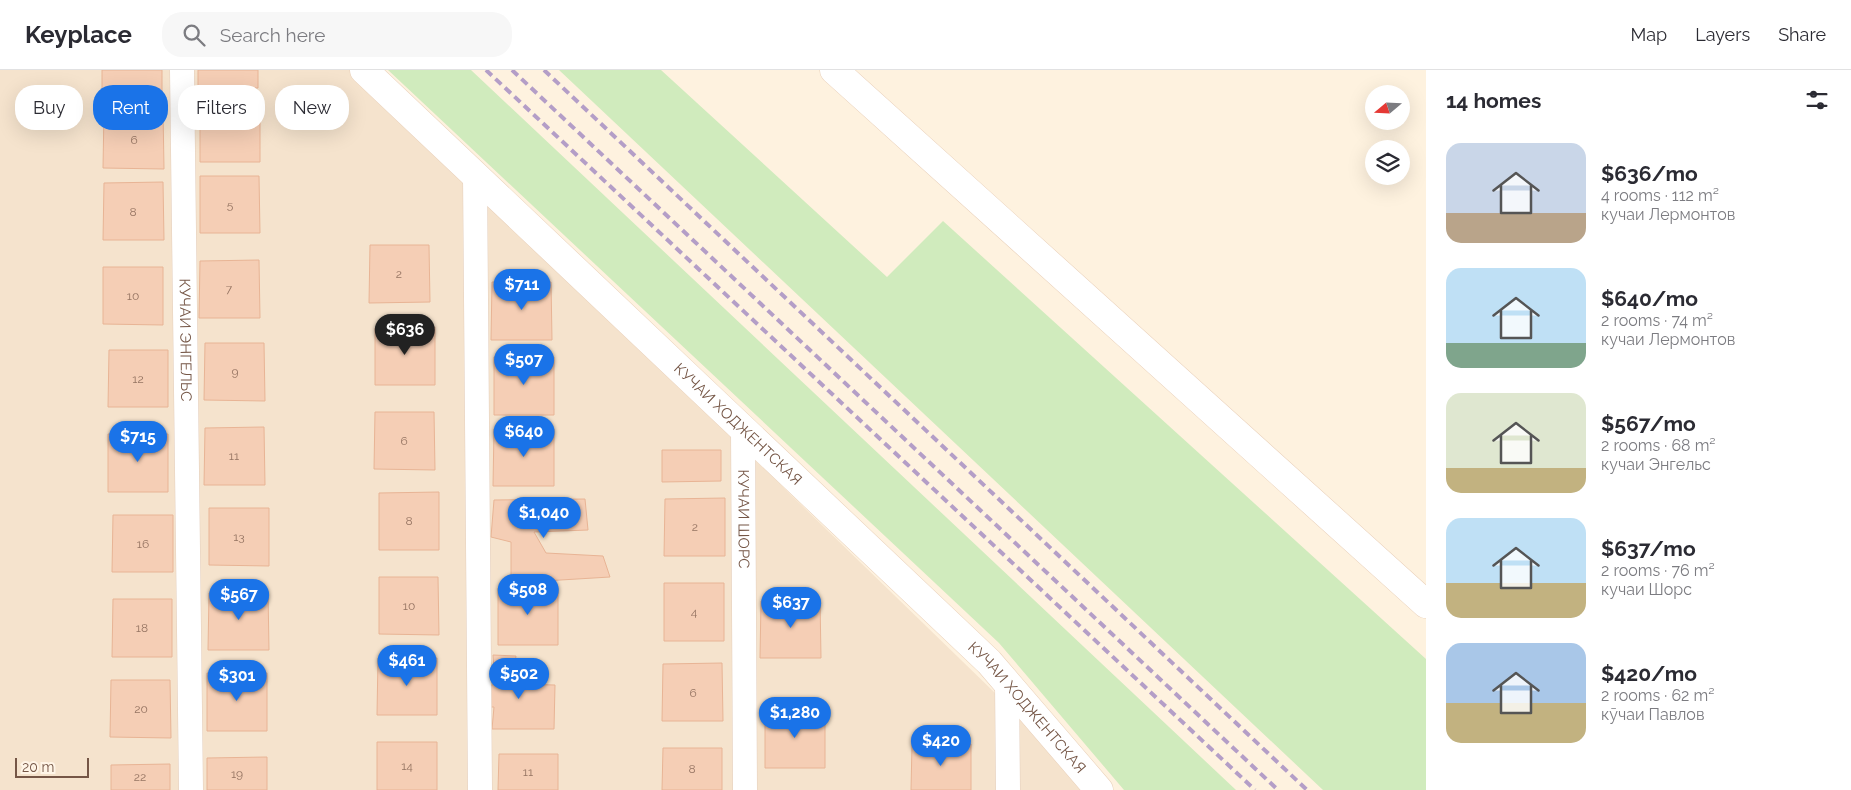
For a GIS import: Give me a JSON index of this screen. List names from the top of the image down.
{
  "streets": {
    "main road": ["КУЧАИ ХОДЖЕНТСКАЯ"],
    "street": ["КУЧАИ ЭНГЕЛЬС", "КУЧАИ ШОРС"]
  },
  "crossings": [
    ["КУЧАИ ХОДЖЕНТСКАЯ", "КУЧАИ ШОРС"]
  ],
  "house_numbers": [
    "6",
    "5",
    "8",
    "2",
    "7",
    "10",
    "9",
    "12",
    "6",
    "11",
    "8",
    "2",
    "13",
    "16",
    "10",
    "4",
    "18",
    "6",
    "20",
    "14",
    "8",
    "11",
    "19",
    "22"
  ],
  "scale_bar": "20 m",
  "north": "left",
  "page": {
    "header": "Keyplace",
    "search": "Search here",
    "nav": ["Map", "Layers", "Share"],
    "heading": "14 homes",
    "chip": [
      "Buy",
      "Rent",
      "Filters",
      "New"
    ],
    "list": [
      {
        "name": "$636/mo",
        "note": "4 rooms · 112 m² · кучаи Лермонтов"
      },
      {
        "name": "$640/mo",
        "note": "2 rooms · 74 m² · кучаи Лермонтов"
      },
      {
        "name": "$567/mo",
        "note": "2 rooms · 68 m² · кучаи Энгельс"
      },
      {
        "name": "$637/mo",
        "note": "2 rooms · 76 m² · кучаи Шорс"
      },
      {
        "name": "$420/mo",
        "note": "2 rooms · 62 m² · кӯчаи Павлов"
      }
    ],
    "price": [
      "$711",
      "$636",
      "$507",
      "$640",
      "$715",
      "$1,040",
      "$508",
      "$567",
      "$637",
      "$461",
      "$502",
      "$301",
      "$1,280",
      "$420"
    ],
    "scale": "20 m"
  }
}
